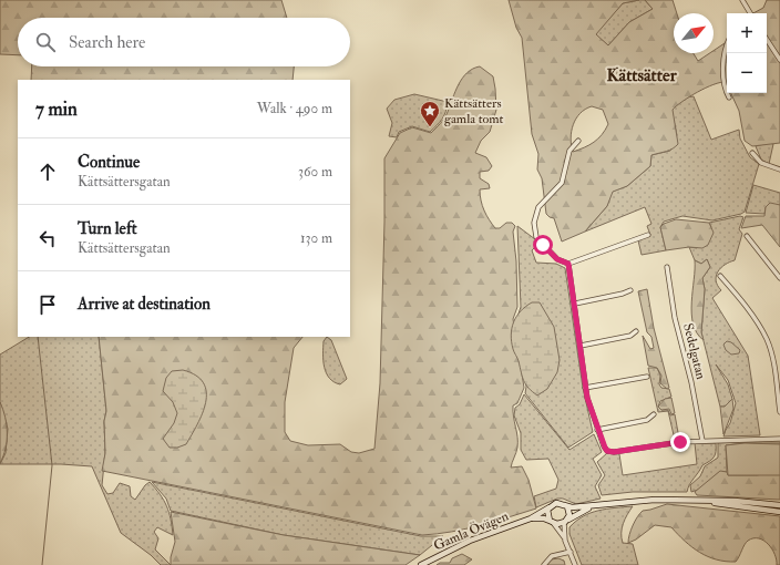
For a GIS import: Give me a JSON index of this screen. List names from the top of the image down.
{
  "streets": {
    "main road": ["Gamla Övägen"],
    "street": ["Sedelgatan"]
  },
  "districts": ["Kättsätter"],
  "places": {
    "place": ["Kättsätters gamla tomt"]
  },
  "north": "top right",
  "page": {
    "map_buttons": ["+", "−"],
    "search": "Search here",
    "heading": ["7 min", "Walk · 490 m"],
    "list": [
      ["Continue", "Kättsättersgatan", "360 m"],
      ["Turn left", "Kättsättersgatan", "130 m"],
      "Arrive at destination"
    ]
  }
}
